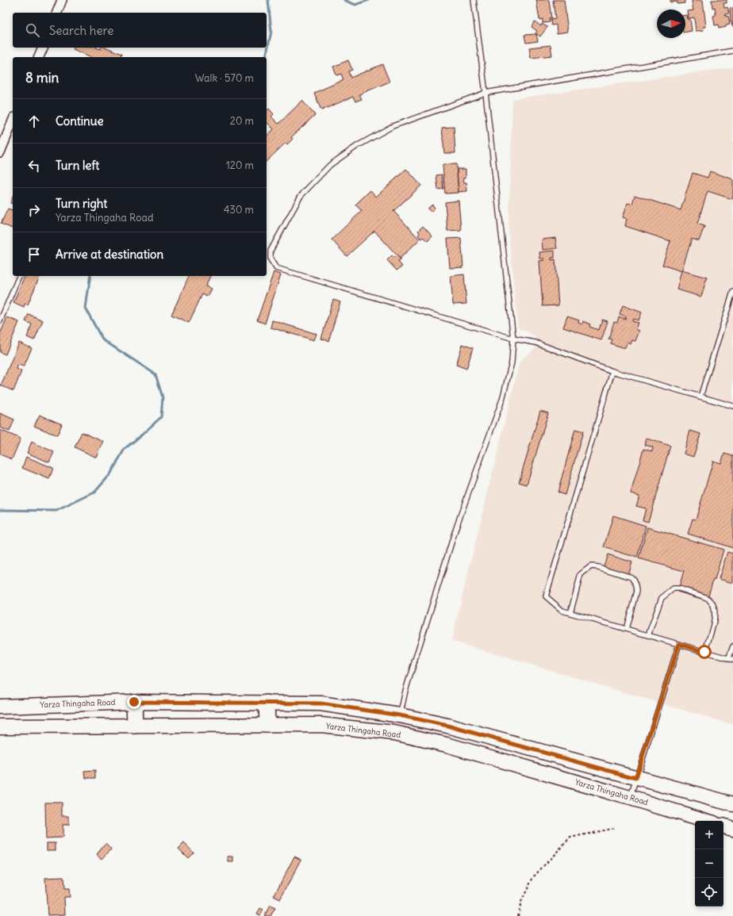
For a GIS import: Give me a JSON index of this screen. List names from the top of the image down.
{
  "streets": {
    "main road": ["Yarza Thingaha Road"]
  },
  "north": "right",
  "page": {
    "search": "Search here",
    "heading": ["8 min", "Walk · 570 m"],
    "list": [
      ["Continue", "20 m"],
      ["Turn left", "120 m"],
      ["Turn right", "Yarza Thingaha Road", "430 m"],
      "Arrive at destination"
    ],
    "map_buttons": ["+", "−"]
  }
}
